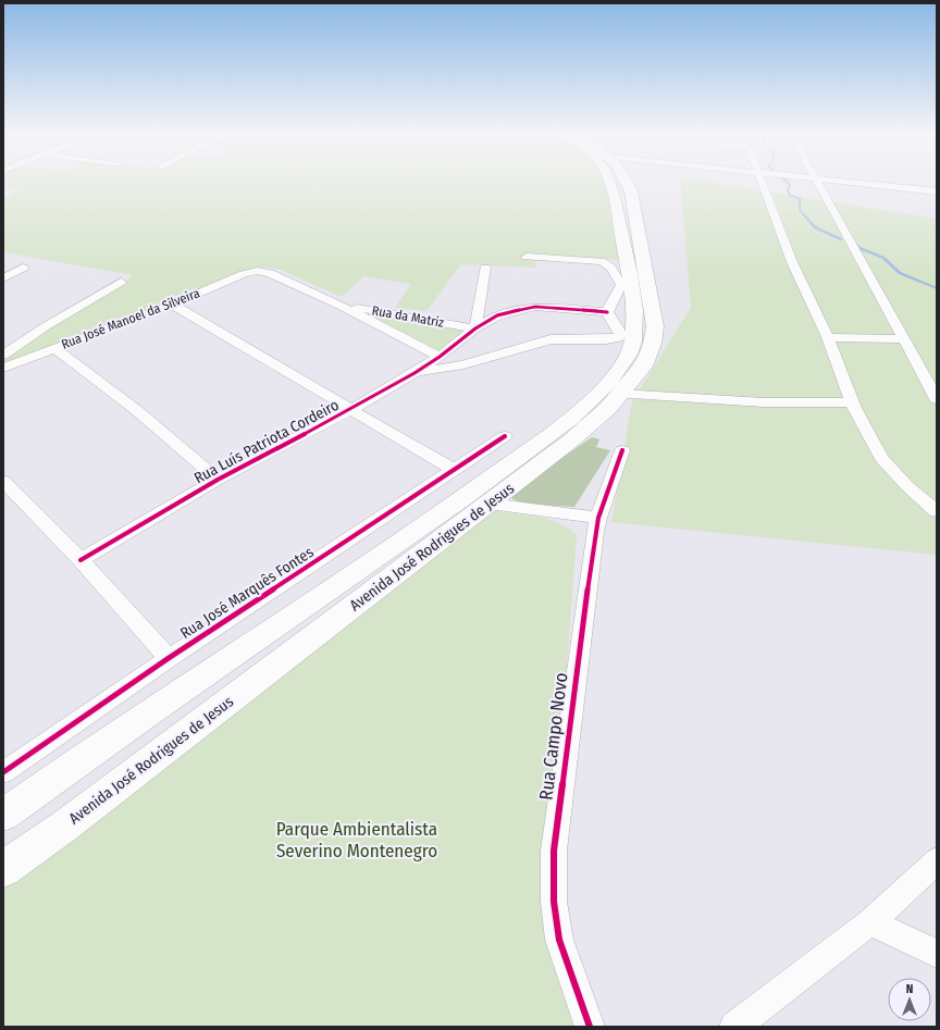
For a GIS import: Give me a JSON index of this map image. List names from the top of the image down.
{
  "streets": {
    "main road": ["Avenida José Rodrigues de Jesus"],
    "street": [
      "Rua da Matriz",
      "Rua José Manoel da Silveira",
      "Rua Luís Patriota Cordeiro",
      "Rua José Marquês Fontes",
      "Rua Campo Novo"
    ]
  },
  "crossings": [
    ["Rua da Matriz", "Rua José Manoel da Silveira"],
    ["Rua da Matriz", "Rua Luís Patriota Cordeiro"]
  ],
  "parks": ["Parque Ambientalista Severino Montenegro"],
  "north": "top"
}
